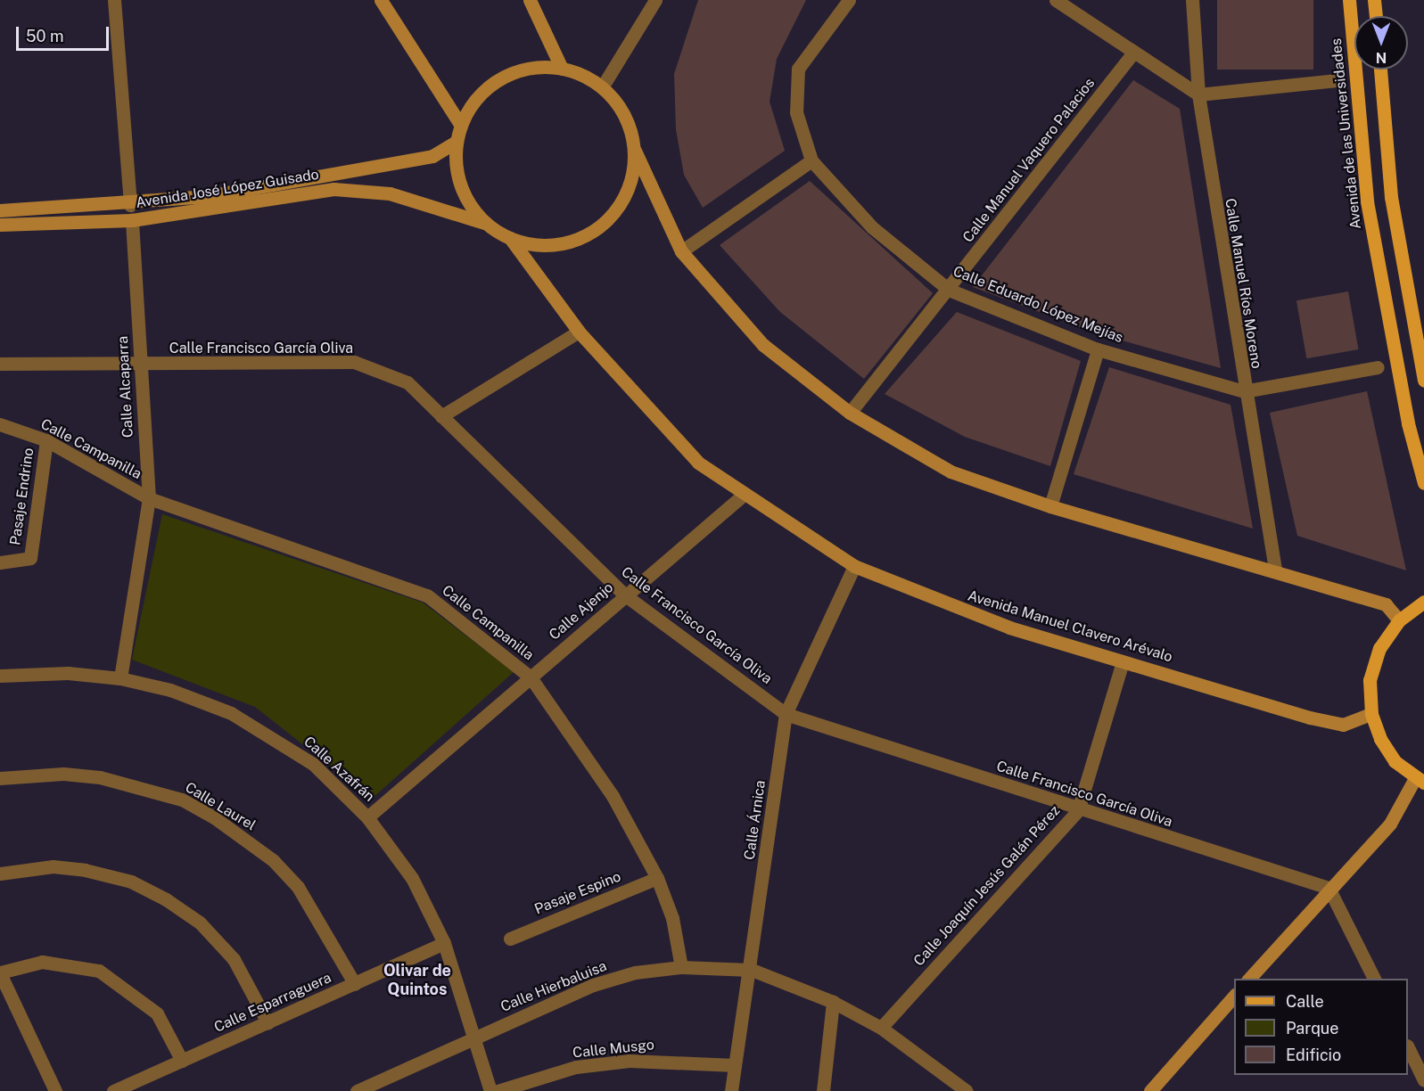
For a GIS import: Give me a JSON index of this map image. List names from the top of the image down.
{
  "streets": {
    "main road": ["Avenida de las Universidades", "Avenida José López Guisado", "Avenida Manuel Clavero Arévalo"],
    "street": [
      "Calle Manuel Vaquero Palacios",
      "Calle Manuel Ríos Moreno",
      "Calle Eduardo López Mejías",
      "Calle Francisco García Oliva",
      "Calle Alcaparra",
      "Calle Campanilla",
      "Pasaje Endrino",
      "Calle Ajenjo",
      "Calle Azafrán",
      "Calle Laurel",
      "Calle Árnica",
      "Calle Joaquín Jesús Galán Pérez",
      "Pasaje Espino",
      "Calle Hierbaluisa",
      "Calle Esparraguera",
      "Calle Musgo"
    ]
  },
  "crossings": [
    ["Calle Manuel Vaquero Palacios", "Calle Eduardo López Mejías"],
    ["Avenida José López Guisado", "Calle Alcaparra"],
    ["Avenida José López Guisado", "Avenida Manuel Clavero Arévalo"],
    ["Calle Manuel Ríos Moreno", "Calle Eduardo López Mejías"],
    ["Calle Francisco García Oliva", "Calle Alcaparra"],
    ["Calle Francisco García Oliva", "Calle Ajenjo"],
    ["Calle Francisco García Oliva", "Calle Árnica"],
    ["Calle Francisco García Oliva", "Calle Joaquín Jesús Galán Pérez"],
    ["Calle Alcaparra", "Calle Campanilla"],
    ["Calle Alcaparra", "Calle Azafrán"],
    ["Calle Campanilla", "Pasaje Endrino"],
    ["Calle Campanilla", "Calle Ajenjo"],
    ["Calle Campanilla", "Pasaje Espino"],
    ["Calle Campanilla", "Calle Hierbaluisa"],
    ["Calle Ajenjo", "Avenida Manuel Clavero Arévalo"],
    ["Calle Ajenjo", "Calle Azafrán"],
    ["Avenida Manuel Clavero Arévalo", "Calle Árnica"],
    ["Avenida Manuel Clavero Arévalo", "Calle Joaquín Jesús Galán Pérez"],
    ["Calle Azafrán", "Calle Hierbaluisa"],
    ["Calle Azafrán", "Calle Esparraguera"],
    ["Calle Laurel", "Calle Esparraguera"],
    ["Calle Árnica", "Calle Hierbaluisa"],
    ["Calle Árnica", "Calle Musgo"],
    ["Calle Joaquín Jesús Galán Pérez", "Calle Hierbaluisa"]
  ],
  "districts": ["Olivar de Quintos"],
  "legend": ["Calle", "Parque", "Edificio"],
  "scale_bar": "50 m",
  "north": "bottom"
}
